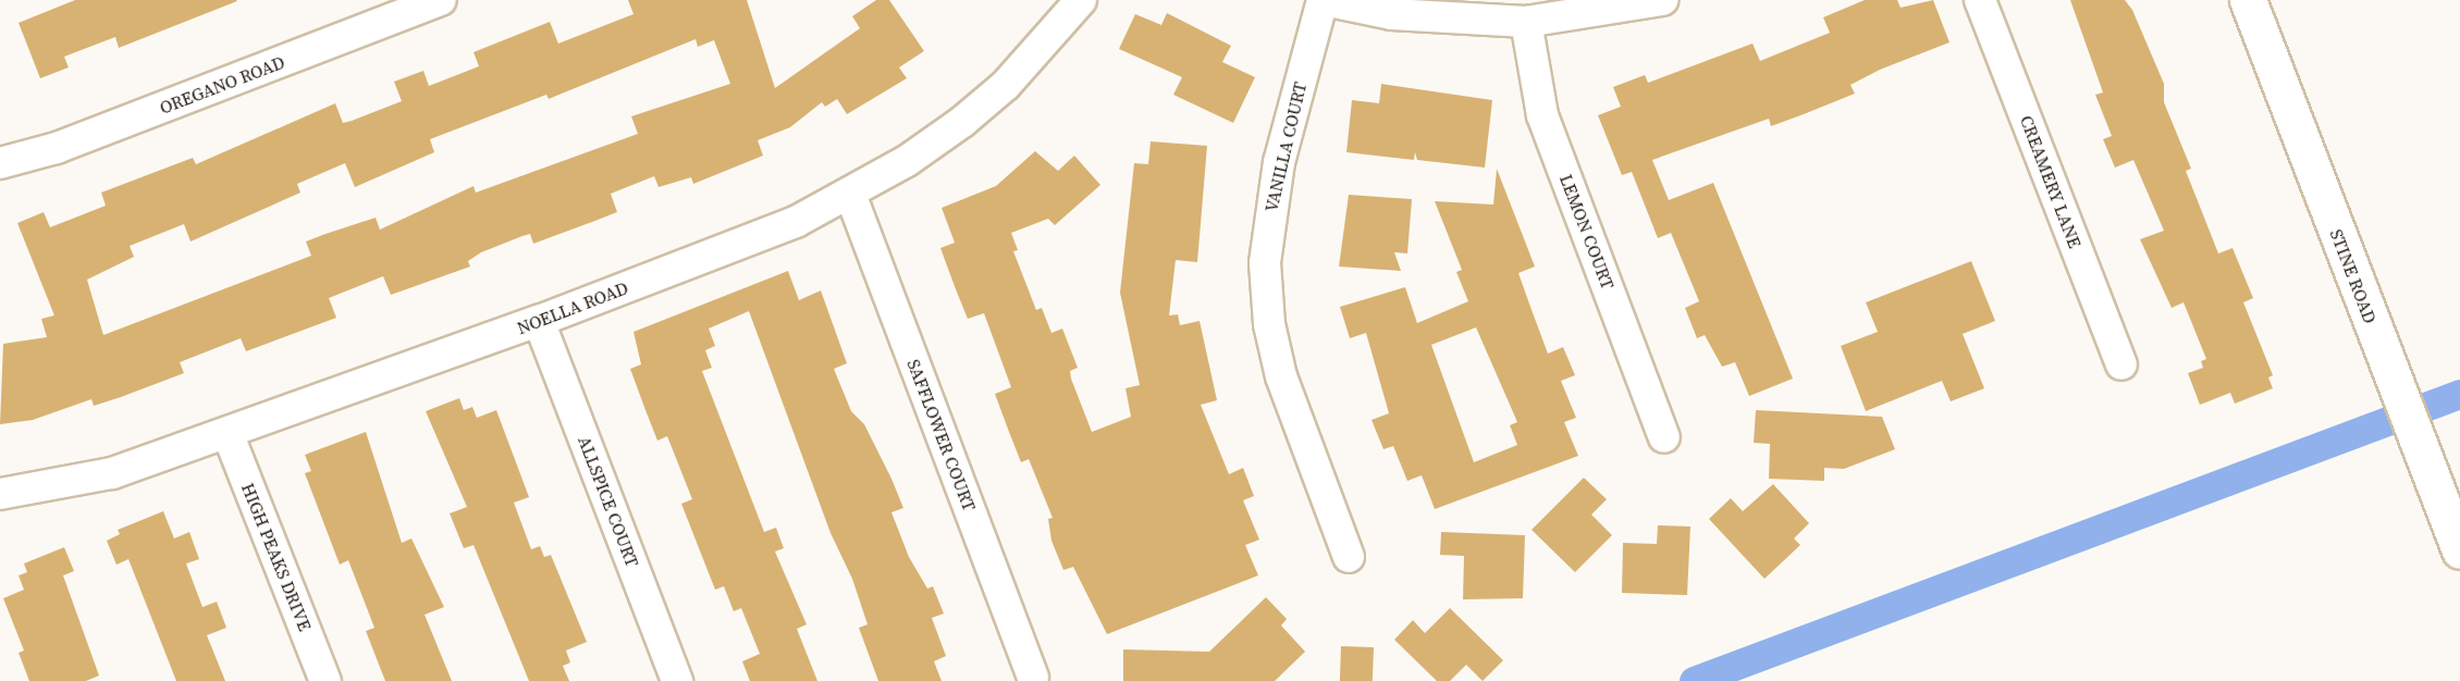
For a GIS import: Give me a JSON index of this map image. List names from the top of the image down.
{
  "streets": {
    "main road": ["STINE ROAD"],
    "street": [
      "OREGANO ROAD",
      "VANILLA COURT",
      "CREAMERY LANE",
      "LEMON COURT",
      "NOELLA ROAD",
      "SAFFLOWER COURT",
      "ALLSPICE COURT",
      "HIGH PEAKS DRIVE"
    ]
  },
  "crossings": [
    ["NOELLA ROAD", "SAFFLOWER COURT"],
    ["NOELLA ROAD", "ALLSPICE COURT"],
    ["NOELLA ROAD", "HIGH PEAKS DRIVE"]
  ]
}
